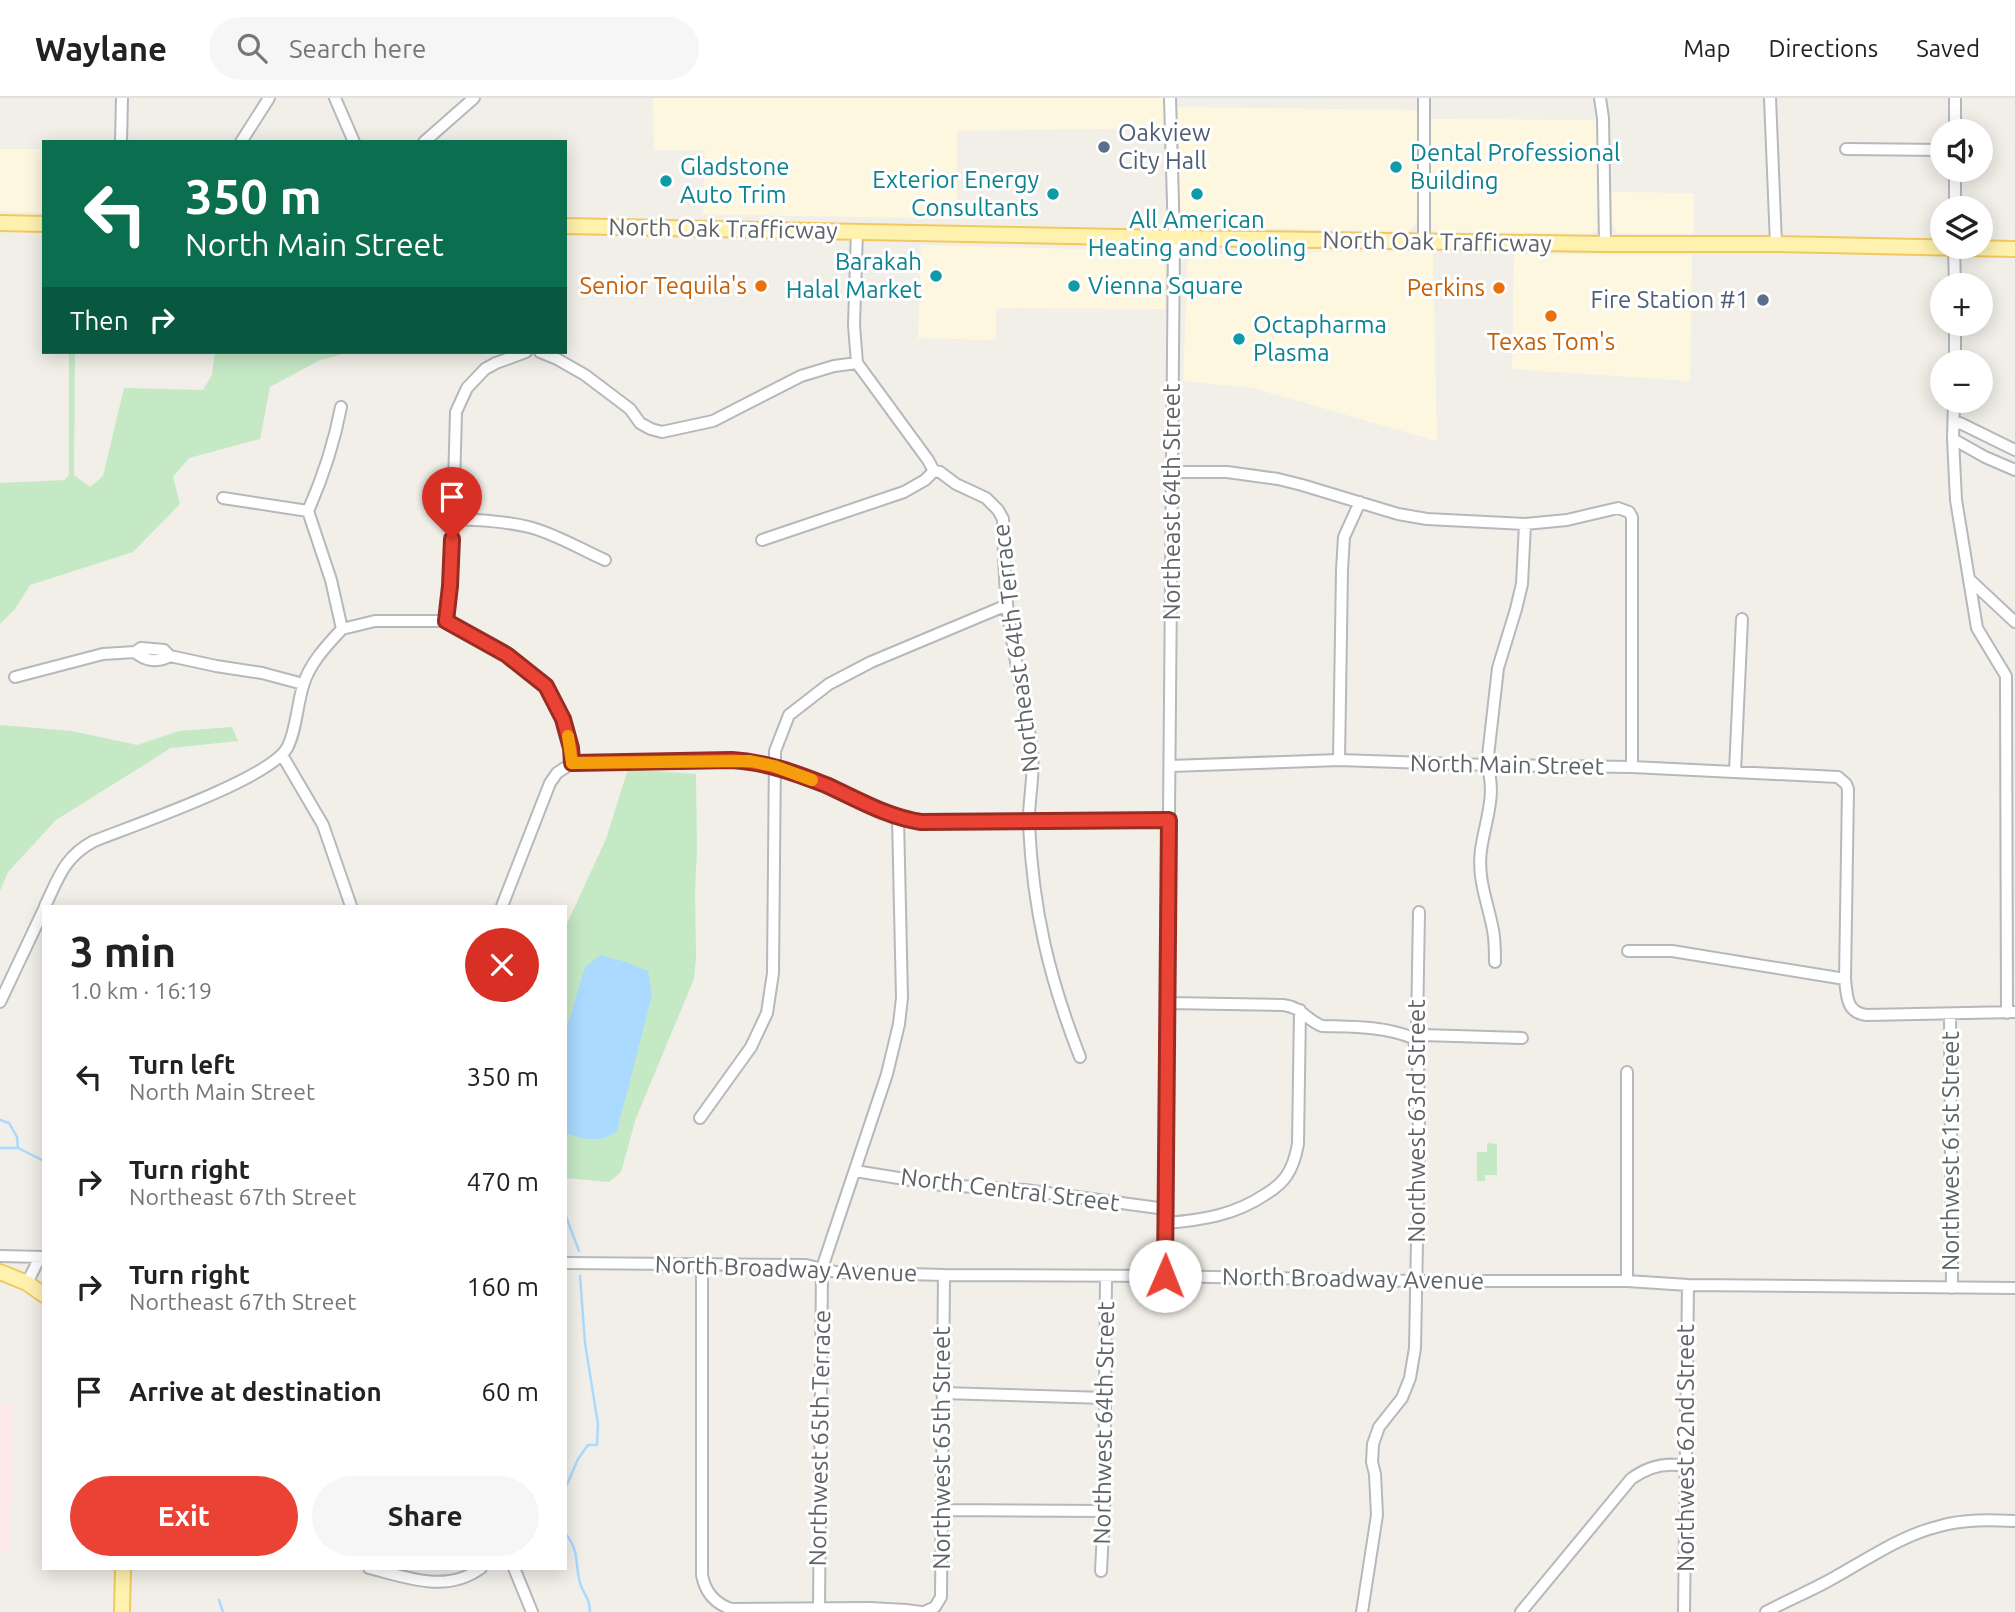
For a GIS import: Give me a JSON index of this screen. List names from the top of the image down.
{
  "streets": {
    "main road": ["North Oak Trafficway"],
    "street": [
      "Northeast 64th Street",
      "Northeast 64th Terrace",
      "North Main Street",
      "Northwest 63rd Street",
      "Northwest 61st Street",
      "North Central Street",
      "North Broadway Avenue",
      "Northwest 64th Street",
      "Northwest 65th Terrace",
      "Northwest 65th Street",
      "Northwest 62nd Street"
    ]
  },
  "crossings": [
    ["North Oak Trafficway", "Northeast 64th Street"],
    ["Northeast 64th Street", "North Main Street"],
    ["Northwest 63rd Street", "North Broadway Avenue"],
    ["Northwest 61st Street", "North Broadway Avenue"],
    ["North Broadway Avenue", "Northwest 64th Street"],
    ["North Broadway Avenue", "Northwest 65th Terrace"],
    ["North Broadway Avenue", "Northwest 65th Street"],
    ["North Broadway Avenue", "Northwest 62nd Street"]
  ],
  "places": [
    "Oakview City Hall",
    "Dental Professional Building",
    "Gladstone Auto Trim",
    "Exterior Energy Consultants",
    "All American Heating and Cooling",
    "Barakah Halal Market",
    "Senior Tequila's",
    "Vienna Square",
    "Perkins",
    "Fire Station #1",
    "Texas Tom's",
    "Octapharma Plasma"
  ],
  "page": {
    "header": "Waylane",
    "search": "Search here",
    "nav": ["Map", "Directions", "Saved"],
    "map_buttons": ["+", "−"],
    "turn": ["350 m", "North Main Street"],
    "then": "Then",
    "heading": ["3 min", "1.0 km · 16:19"],
    "list": [
      {
        "name": "Turn left",
        "note": "North Main Street",
        "value": "350 m"
      },
      {
        "name": "Turn right",
        "note": "Northeast 67th Street",
        "value": "470 m"
      },
      {
        "name": "Turn right",
        "note": "Northeast 67th Street",
        "value": "160 m"
      },
      {
        "name": "Arrive at destination",
        "value": "60 m"
      }
    ],
    "buttons": ["Exit", "Share"]
  }
}
